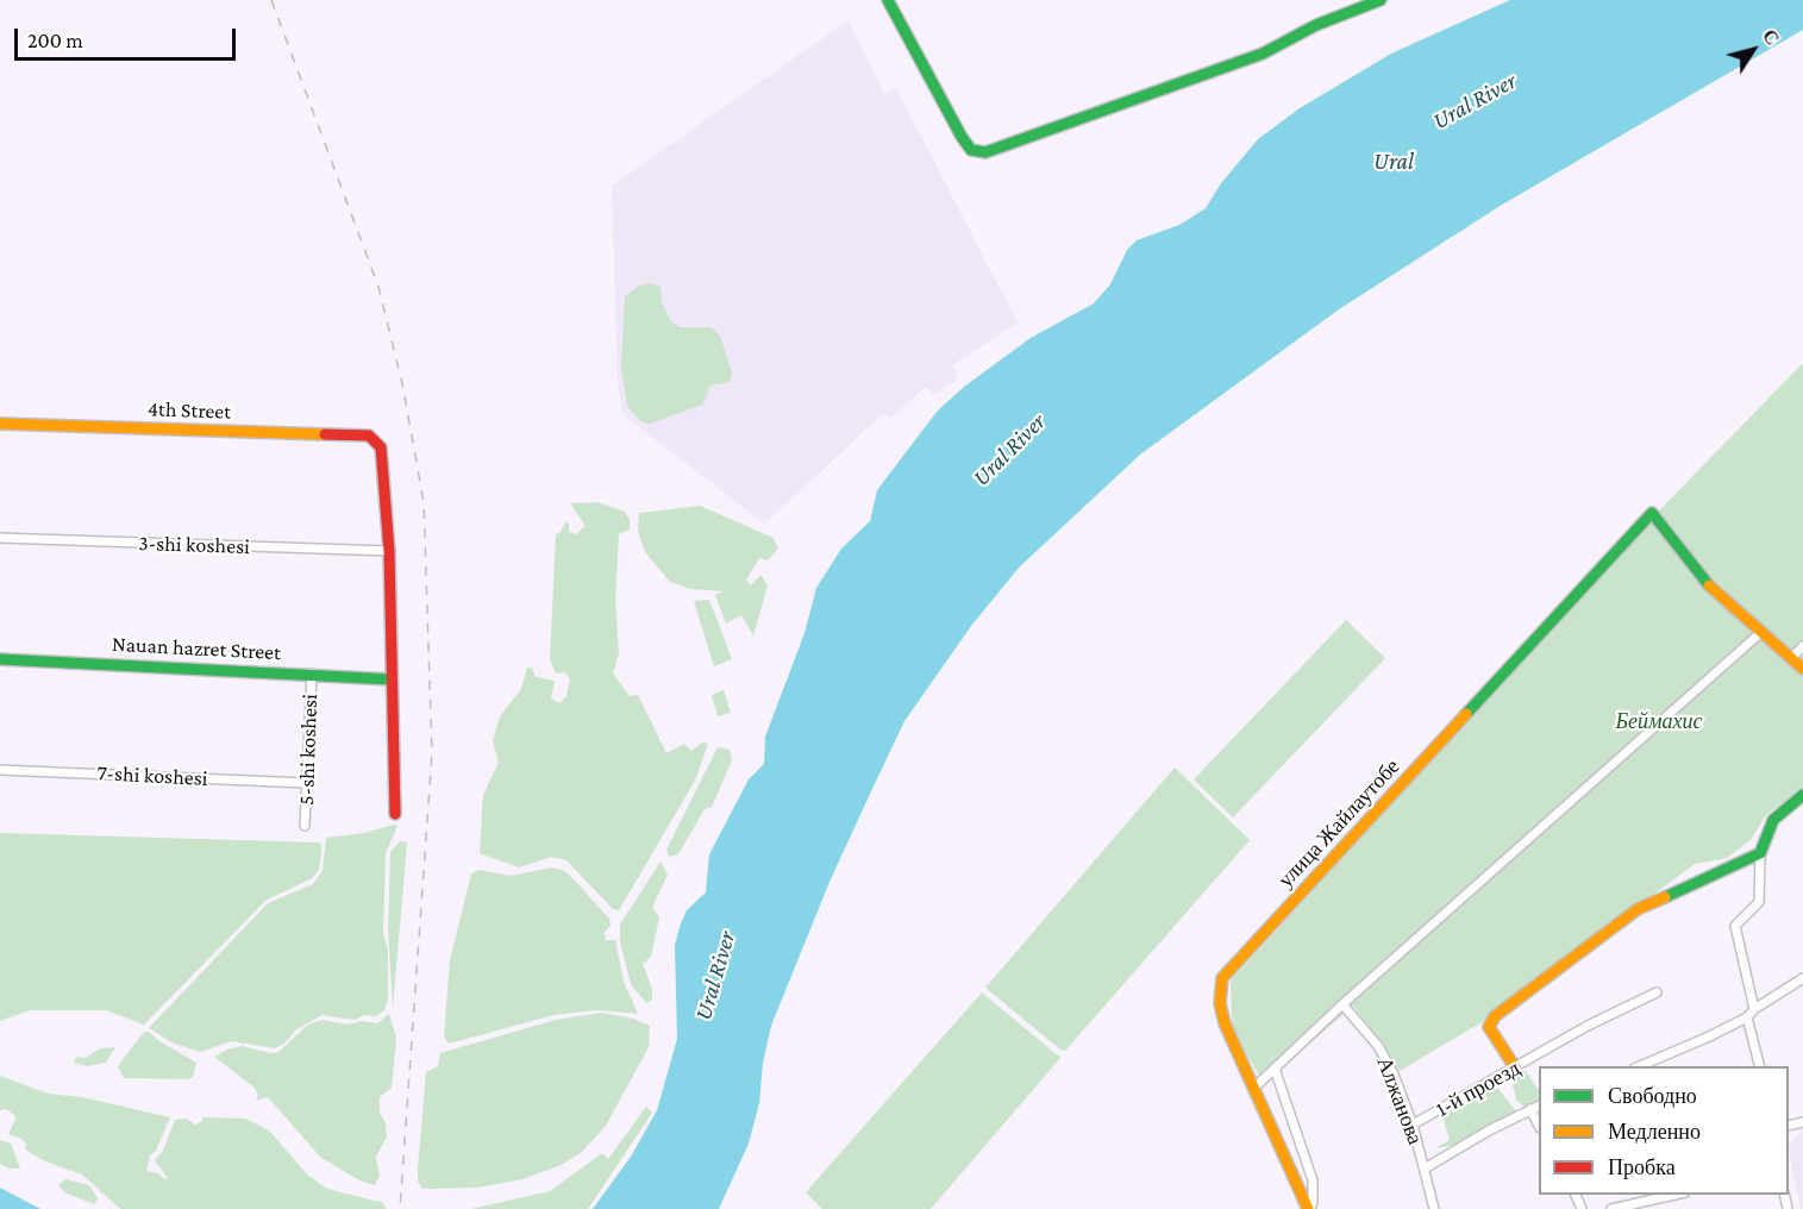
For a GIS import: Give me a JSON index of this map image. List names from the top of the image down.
{
  "streets": {
    "street": [
      "4th Street",
      "3-shi koshesi",
      "Nauan hazret Street",
      "5-shi koshesi",
      "7-shi koshesi",
      "улица Жайлаутобе",
      "1-й проезд",
      "Алжанова"
    ]
  },
  "crossings": [
    ["4th Street", "3-shi koshesi"],
    ["Nauan hazret Street", "5-shi koshesi"],
    ["5-shi koshesi", "7-shi koshesi"],
    ["1-й проезд", "Алжанова"]
  ],
  "water": ["Ural River", "Ural"],
  "parks": ["Беймахис"],
  "legend": ["Свободно", "Медленно", "Пробка"],
  "scale_bar": "200 m",
  "north": "top right"
}
